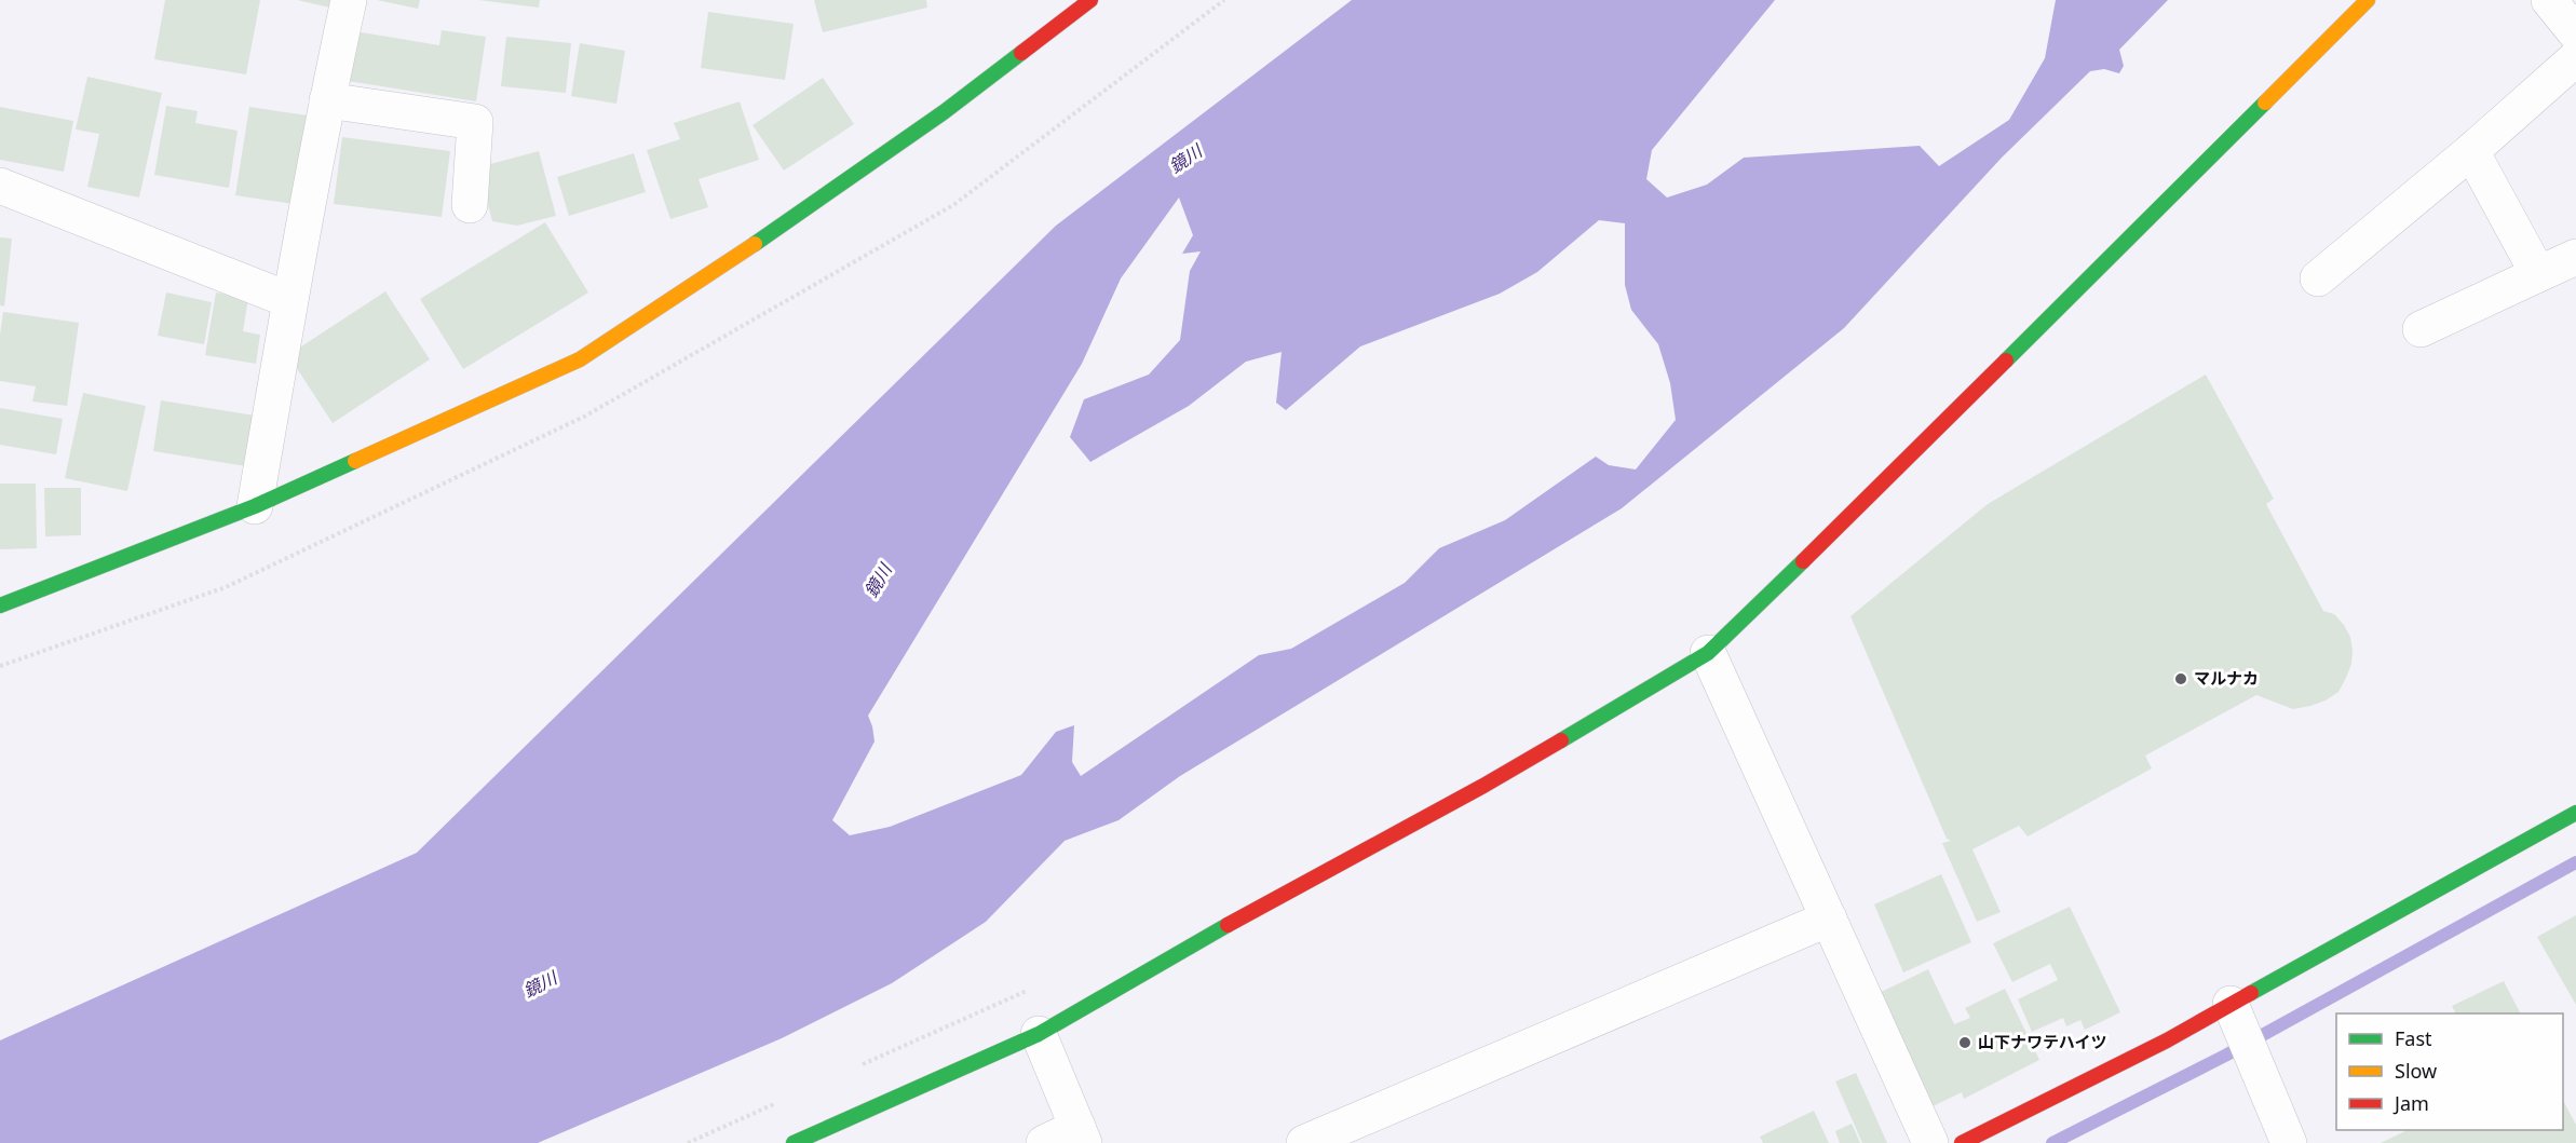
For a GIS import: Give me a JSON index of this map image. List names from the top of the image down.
{
  "water": ["鏡川"],
  "places": ["マルナカ", "山下ナワテハイツ"],
  "legend": ["Fast", "Slow", "Jam"]
}
